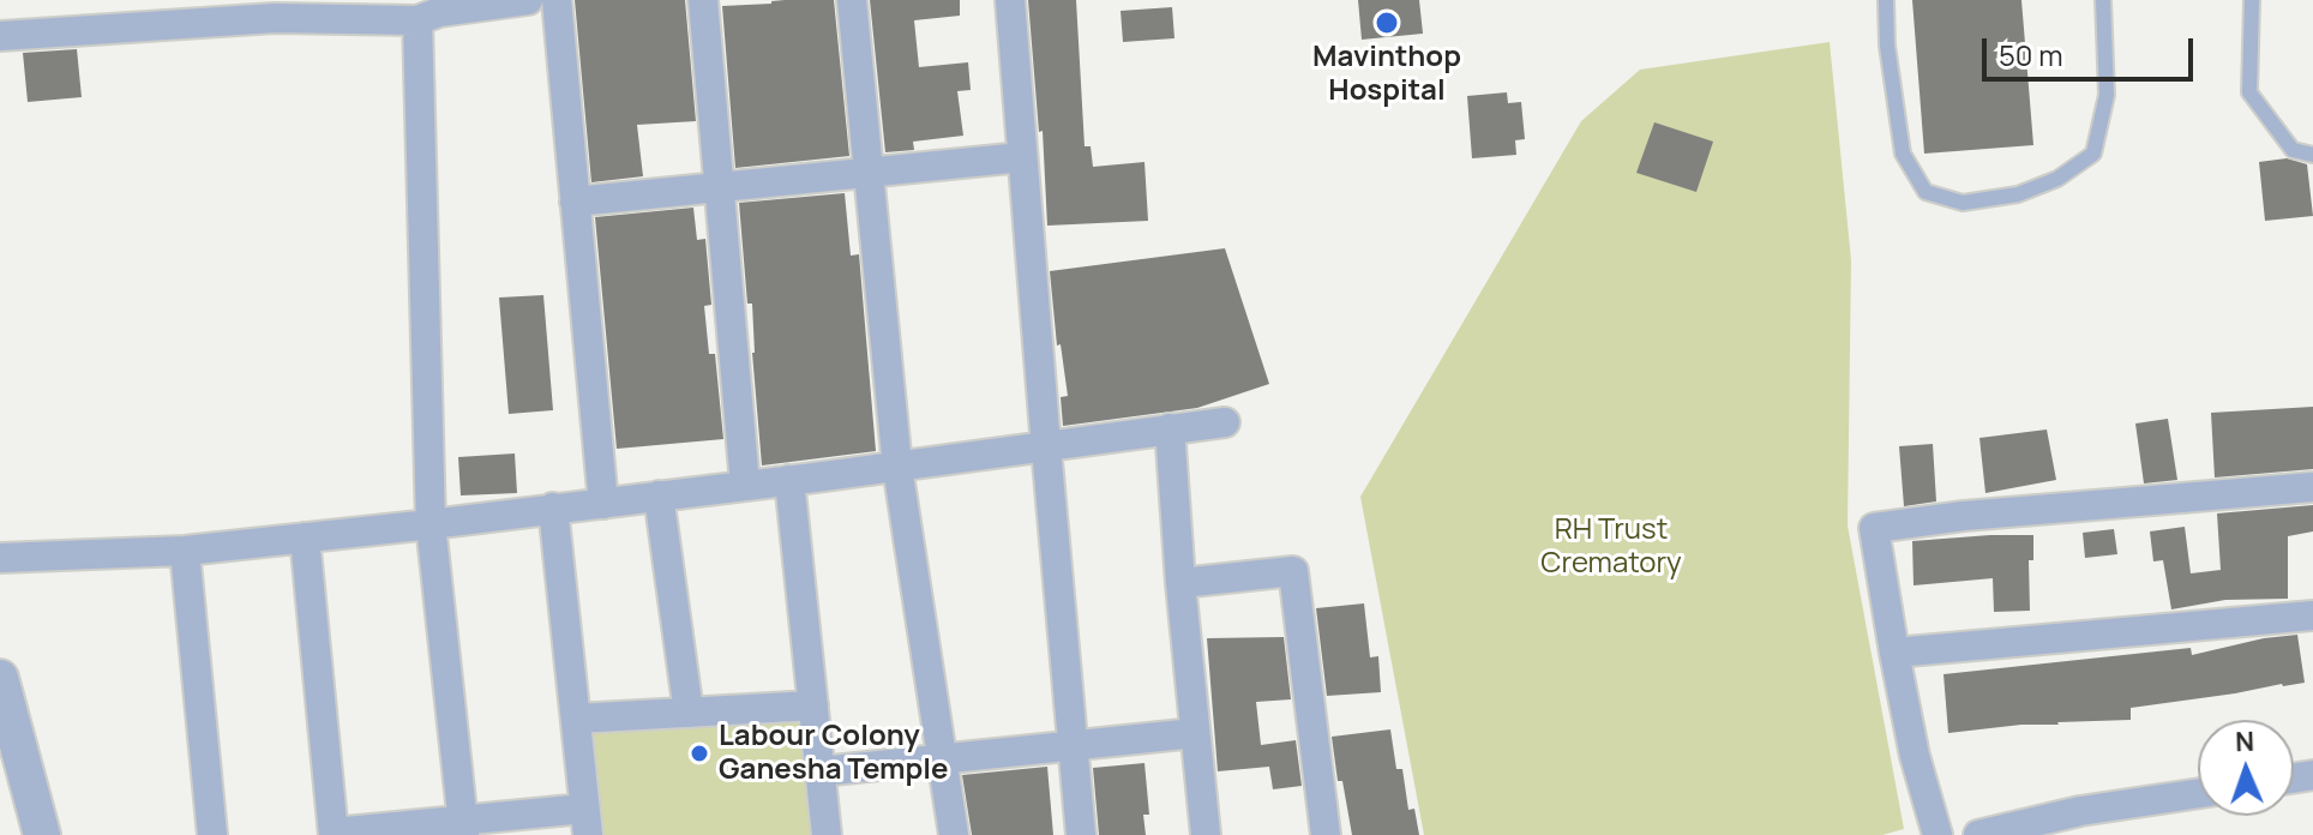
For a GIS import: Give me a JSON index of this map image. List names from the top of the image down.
{
  "parks": ["RH Trust Crematory"],
  "places": ["Mavinthop Hospital", "Labour Colony Ganesha Temple"],
  "scale_bar": "50 m",
  "north": "top"
}
